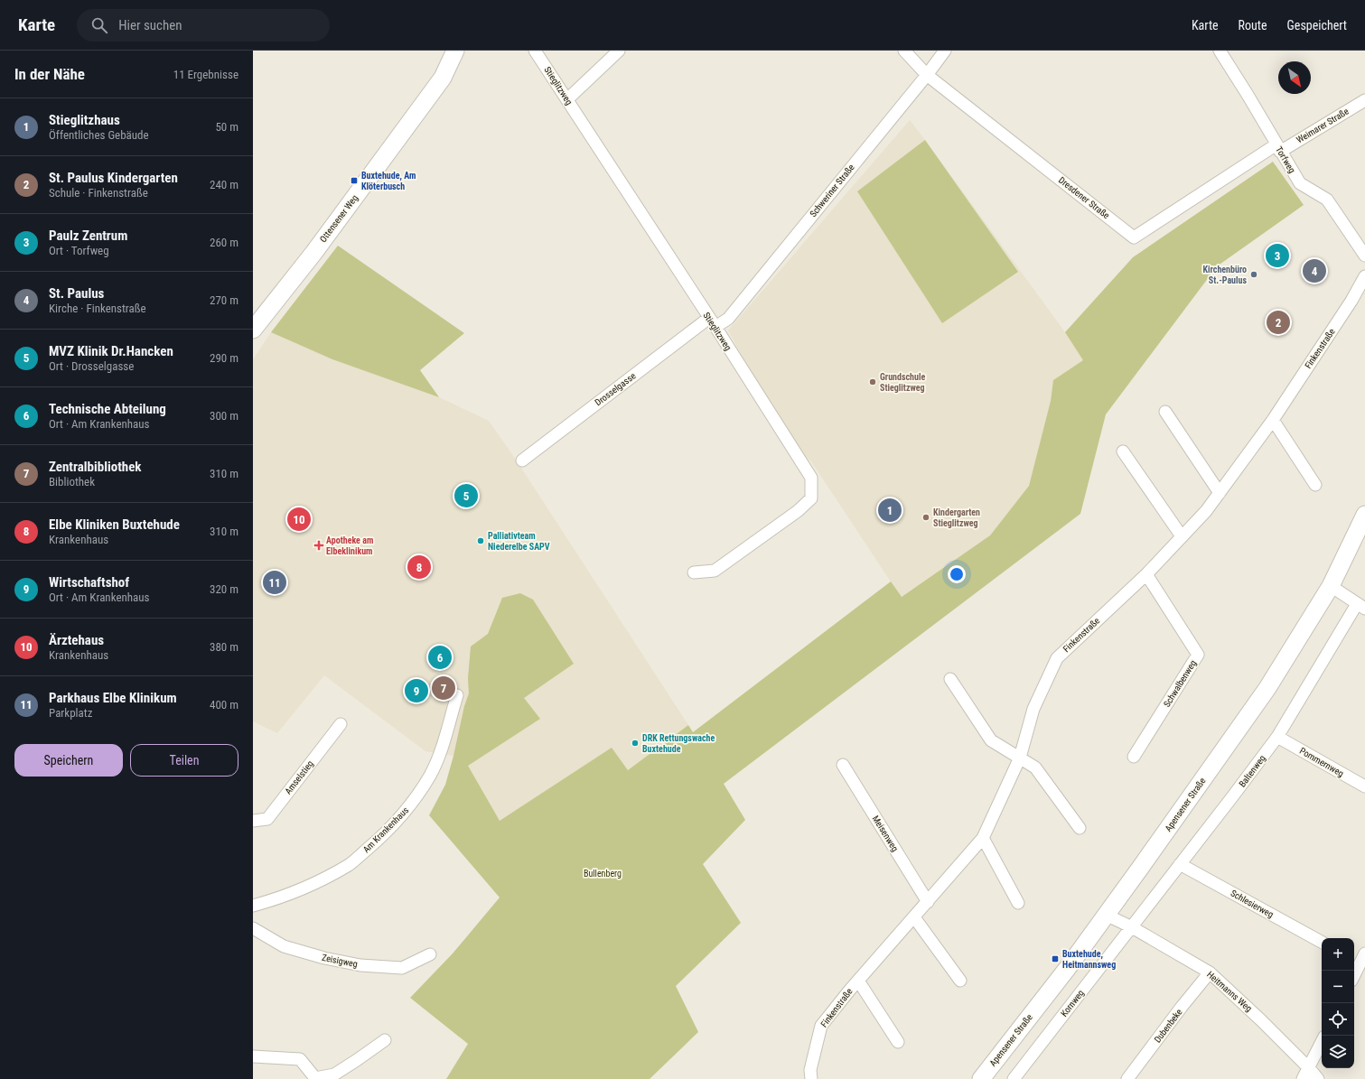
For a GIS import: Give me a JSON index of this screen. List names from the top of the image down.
{
  "streets": {
    "main road": ["Ottensener Weg", "Apensener Straße"],
    "street": [
      "Stieglitzweg",
      "Weimarer Straße",
      "Torfweg",
      "Schweriner Straße",
      "Dresdener Straße",
      "Finkenstraße",
      "Drosselgasse",
      "Schwalbenweg",
      "Pommernweg",
      "Baltenweg",
      "Amselstieg",
      "Am Krankenhaus",
      "Meisenweg",
      "Schlesierweg",
      "Zeisigweg",
      "Heitmanns Weg",
      "Kornweg",
      "Dubenbeke"
    ]
  },
  "crossings": [
    ["Stieglitzweg", "Schweriner Straße"],
    ["Stieglitzweg", "Drosselgasse"],
    ["Weimarer Straße", "Torfweg"],
    ["Weimarer Straße", "Dresdener Straße"],
    ["Torfweg", "Dresdener Straße"],
    ["Schweriner Straße", "Dresdener Straße"],
    ["Schweriner Straße", "Drosselgasse"],
    ["Finkenstraße", "Schwalbenweg"],
    ["Finkenstraße", "Meisenweg"],
    ["Pommernweg", "Baltenweg"],
    ["Baltenweg", "Schlesierweg"],
    ["Baltenweg", "Heitmanns Weg"],
    ["Baltenweg", "Kornweg"],
    ["Apensener Straße", "Heitmanns Weg"],
    ["Heitmanns Weg", "Kornweg"],
    ["Heitmanns Weg", "Dubenbeke"]
  ],
  "parks": ["Bullenberg"],
  "places": {
    "transit": ["Buxtehude, Am Klöterbusch", "Buxtehude, Heitmannsweg"],
    "other": [
      "Kirchenbüro St.-Paulus",
      "Grundschule Stieglitzweg",
      "Kindergarten Stieglitzweg",
      "Palliativteam Niederelbe SAPV",
      "DRK Rettungswache Buxtehude"
    ],
    "health": ["Apotheke am Elbeklinikum"]
  },
  "north": "bottom right",
  "page": {
    "header": "Karte",
    "search": "Hier suchen",
    "nav": ["Karte", "Route", "Gespeichert"],
    "heading": ["In der Nähe", "11 Ergebnisse"],
    "list": [
      {
        "mark": "1",
        "name": "Stieglitzhaus",
        "note": "Öffentliches Gebäude",
        "value": "50 m"
      },
      {
        "mark": "2",
        "name": "St. Paulus Kindergarten",
        "note": "Schule · Finkenstraße",
        "value": "240 m"
      },
      {
        "mark": "3",
        "name": "Paulz Zentrum",
        "note": "Ort · Torfweg",
        "value": "260 m"
      },
      {
        "mark": "4",
        "name": "St. Paulus",
        "note": "Kirche · Finkenstraße",
        "value": "270 m"
      },
      {
        "mark": "5",
        "name": "MVZ Klinik Dr.Hancken",
        "note": "Ort · Drosselgasse",
        "value": "290 m"
      },
      {
        "mark": "6",
        "name": "Technische Abteilung",
        "note": "Ort · Am Krankenhaus",
        "value": "300 m"
      },
      {
        "mark": "7",
        "name": "Zentralbibliothek",
        "note": "Bibliothek",
        "value": "310 m"
      },
      {
        "mark": "8",
        "name": "Elbe Kliniken Buxtehude",
        "note": "Krankenhaus",
        "value": "310 m"
      },
      {
        "mark": "9",
        "name": "Wirtschaftshof",
        "note": "Ort · Am Krankenhaus",
        "value": "320 m"
      },
      {
        "mark": "10",
        "name": "Ärztehaus",
        "note": "Krankenhaus",
        "value": "380 m"
      },
      {
        "mark": "11",
        "name": "Parkhaus Elbe Klinikum",
        "note": "Parkplatz",
        "value": "400 m"
      }
    ],
    "pins": [
      "3",
      "4",
      "2",
      "5",
      "1",
      "10",
      "8",
      "11",
      "6",
      "7",
      "9"
    ],
    "buttons": ["Speichern", "Teilen"],
    "map_buttons": ["+", "−"]
  }
}
